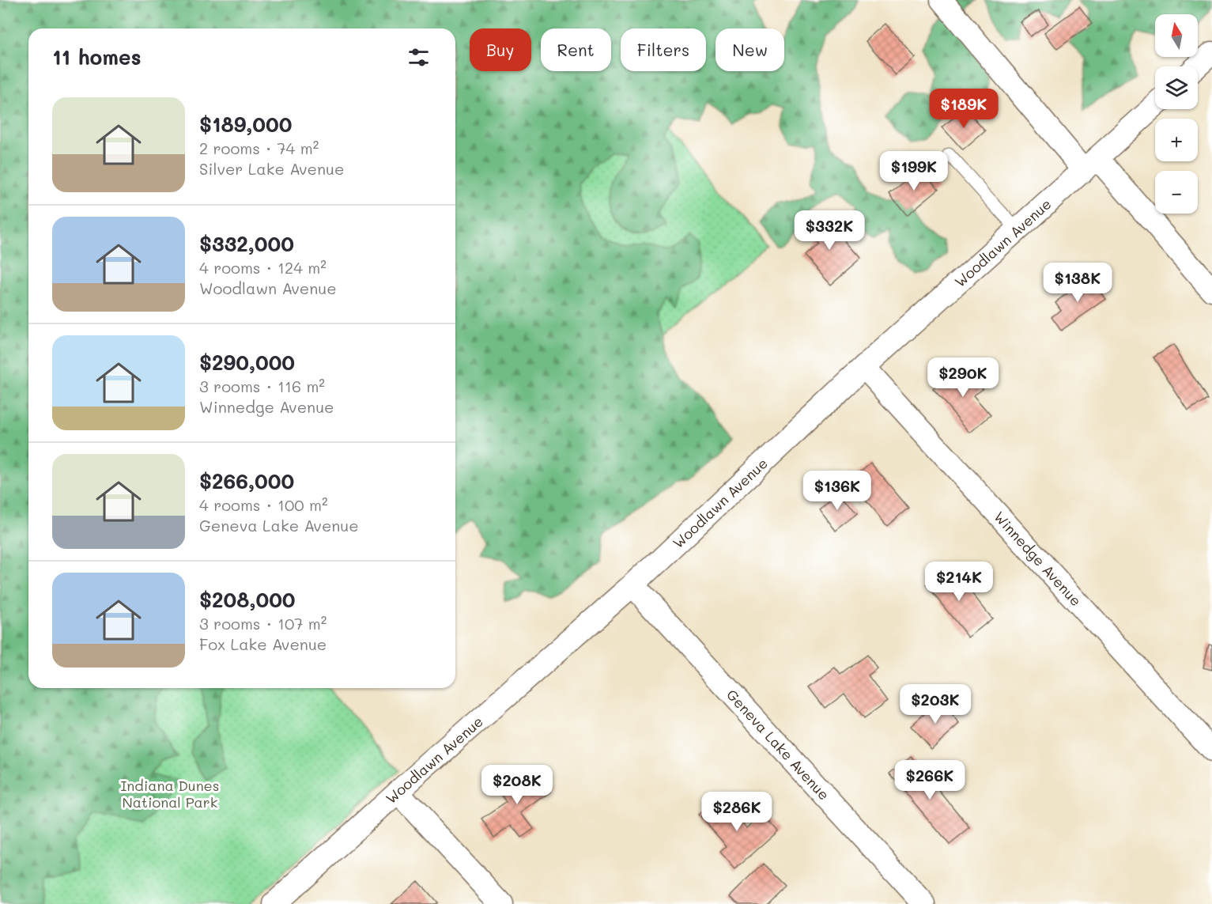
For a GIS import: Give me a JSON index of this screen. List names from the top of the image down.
{
  "streets": {
    "street": ["Woodlawn Avenue", "Winnedge Avenue", "Geneva Lake Avenue"]
  },
  "crossings": [
    ["Woodlawn Avenue", "Winnedge Avenue"],
    ["Woodlawn Avenue", "Geneva Lake Avenue"]
  ],
  "parks": ["Indiana Dunes National Park"],
  "north": "top",
  "page": {
    "map_buttons": ["+", "−"],
    "chip": [
      "Buy",
      "Rent",
      "Filters",
      "New"
    ],
    "heading": "11 homes",
    "list": [
      {
        "name": "$189,000",
        "note": "2 rooms · 74 m² · Silver Lake Avenue"
      },
      {
        "name": "$332,000",
        "note": "4 rooms · 124 m² · Woodlawn Avenue"
      },
      {
        "name": "$290,000",
        "note": "3 rooms · 116 m² · Winnedge Avenue"
      },
      {
        "name": "$266,000",
        "note": "4 rooms · 100 m² · Geneva Lake Avenue"
      },
      {
        "name": "$208,000",
        "note": "3 rooms · 107 m² · Fox Lake Avenue"
      }
    ],
    "price": [
      "$189K",
      "$199K",
      "$332K",
      "$138K",
      "$290K",
      "$136K",
      "$214K",
      "$203K",
      "$266K",
      "$208K",
      "$286K"
    ]
  }
}
